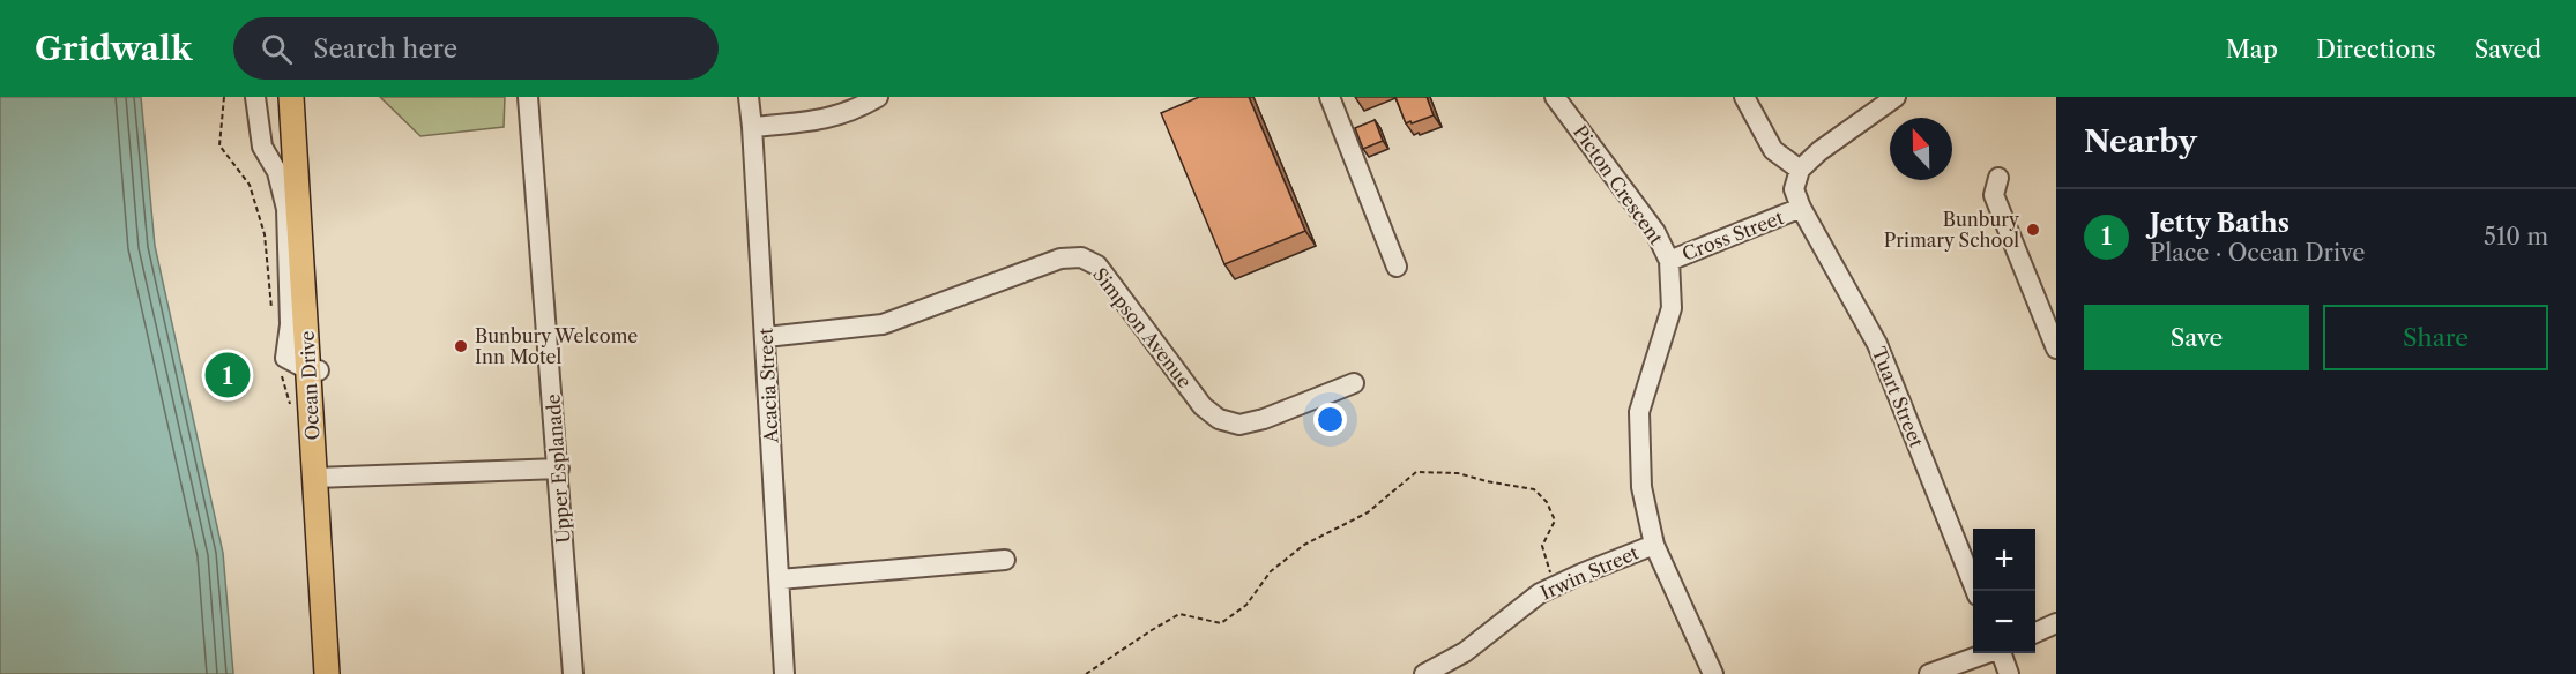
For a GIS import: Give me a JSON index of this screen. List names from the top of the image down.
{
  "streets": {
    "main road": ["Ocean Drive"],
    "street": [
      "Picton Crescent",
      "Cross Street",
      "Simpson Avenue",
      "Acacia Street",
      "Tuart Street",
      "Upper Esplanade",
      "Irwin Street"
    ]
  },
  "crossings": [
    ["Picton Crescent", "Cross Street"],
    ["Picton Crescent", "Irwin Street"],
    ["Cross Street", "Tuart Street"],
    ["Simpson Avenue", "Acacia Street"]
  ],
  "places": ["Bunbury Primary School", "Bunbury Welcome Inn Motel"],
  "north": "top",
  "page": {
    "header": "Gridwalk",
    "search": "Search here",
    "nav": ["Map", "Directions", "Saved"],
    "heading": "Nearby",
    "list": [
      {
        "mark": "1",
        "name": "Jetty Baths",
        "note": "Place · Ocean Drive",
        "value": "510 m"
      }
    ],
    "buttons": ["Save", "Share"],
    "pins": "1",
    "map_buttons": ["+", "−"]
  }
}
